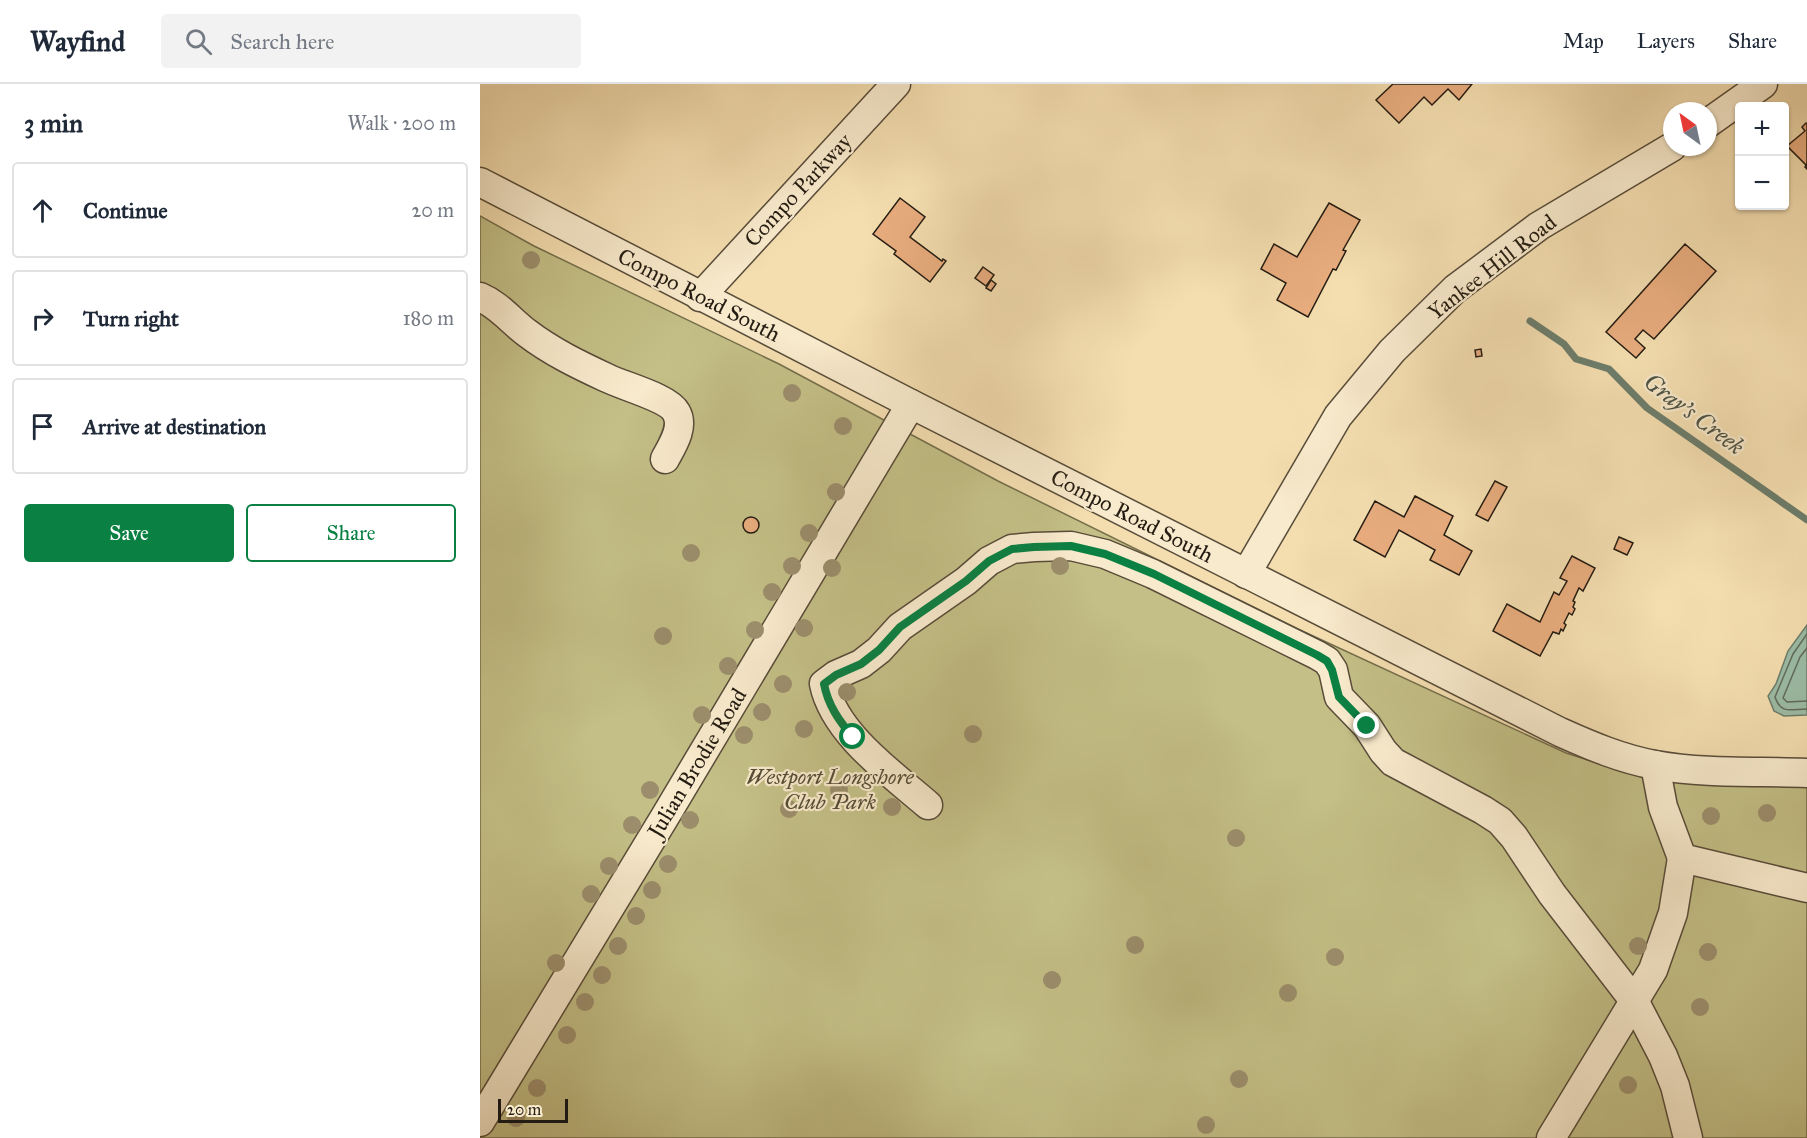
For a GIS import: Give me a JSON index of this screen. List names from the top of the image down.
{
  "streets": {
    "street": [
      "Compo Parkway",
      "Yankee Hill Road",
      "Compo Road South",
      "Julian Brodie Road"
    ]
  },
  "crossings": [
    ["Compo Parkway", "Compo Road South"],
    ["Yankee Hill Road", "Compo Road South"],
    ["Compo Road South", "Julian Brodie Road"]
  ],
  "water": ["Gray's Creek"],
  "parks": ["Westport Longshore Club Park"],
  "scale_bar": "20 m",
  "north": "top left",
  "page": {
    "header": "Wayfind",
    "search": "Search here",
    "nav": ["Map", "Layers", "Share"],
    "heading": ["3 min", "Walk · 200 m"],
    "map_buttons": ["+", "−"],
    "list": [
      ["Continue", "20 m"],
      ["Turn right", "180 m"],
      "Arrive at destination"
    ],
    "buttons": ["Save", "Share"],
    "scale": "20 m"
  }
}
